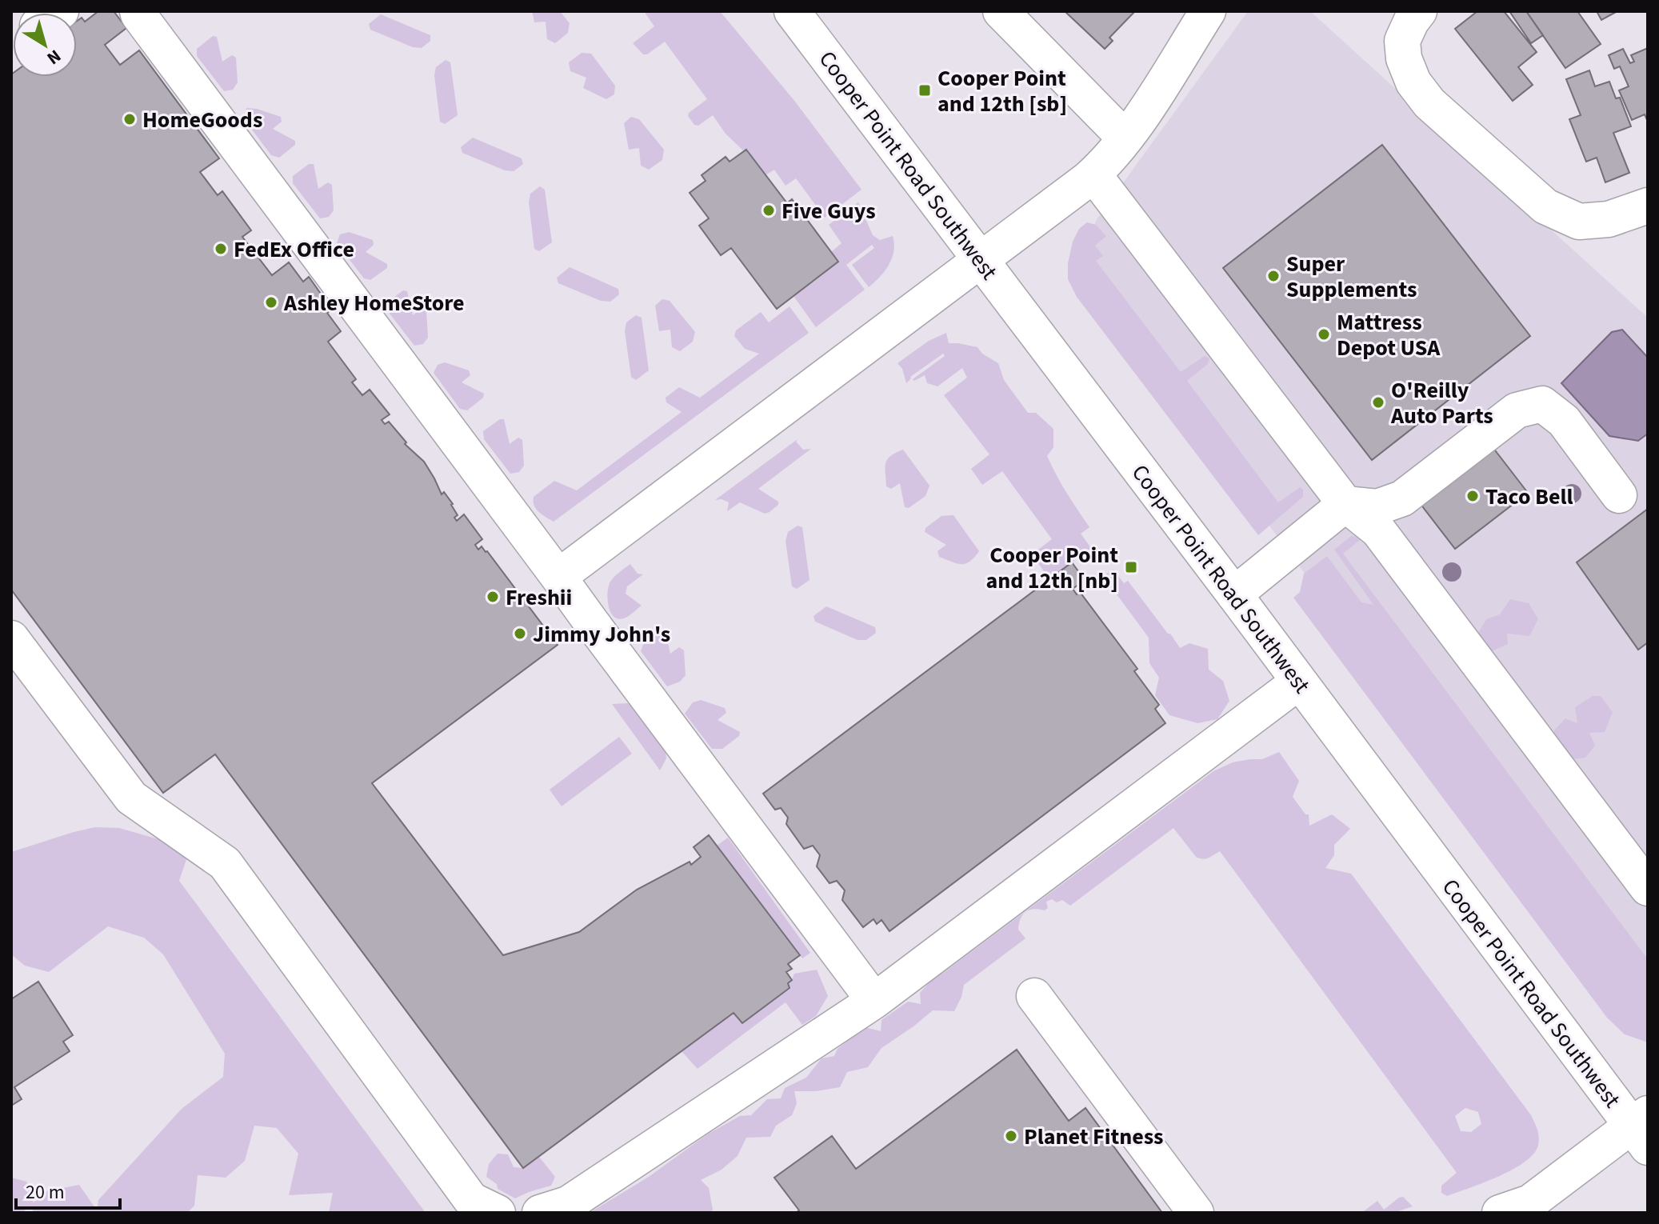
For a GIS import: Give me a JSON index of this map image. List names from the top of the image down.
{
  "streets": {
    "main road": ["Cooper Point Road Southwest"]
  },
  "places": {
    "transit": ["Cooper Point and 12th [sb]", "Cooper Point and 12th [nb]"],
    "other": [
      "HomeGoods",
      "Five Guys",
      "FedEx Office",
      "Super Supplements",
      "Ashley HomeStore",
      "Mattress Depot USA",
      "O'Reilly Auto Parts",
      "Taco Bell",
      "Freshii",
      "Jimmy John's",
      "Planet Fitness"
    ]
  },
  "scale_bar": "20 m",
  "north": "bottom right"
}
